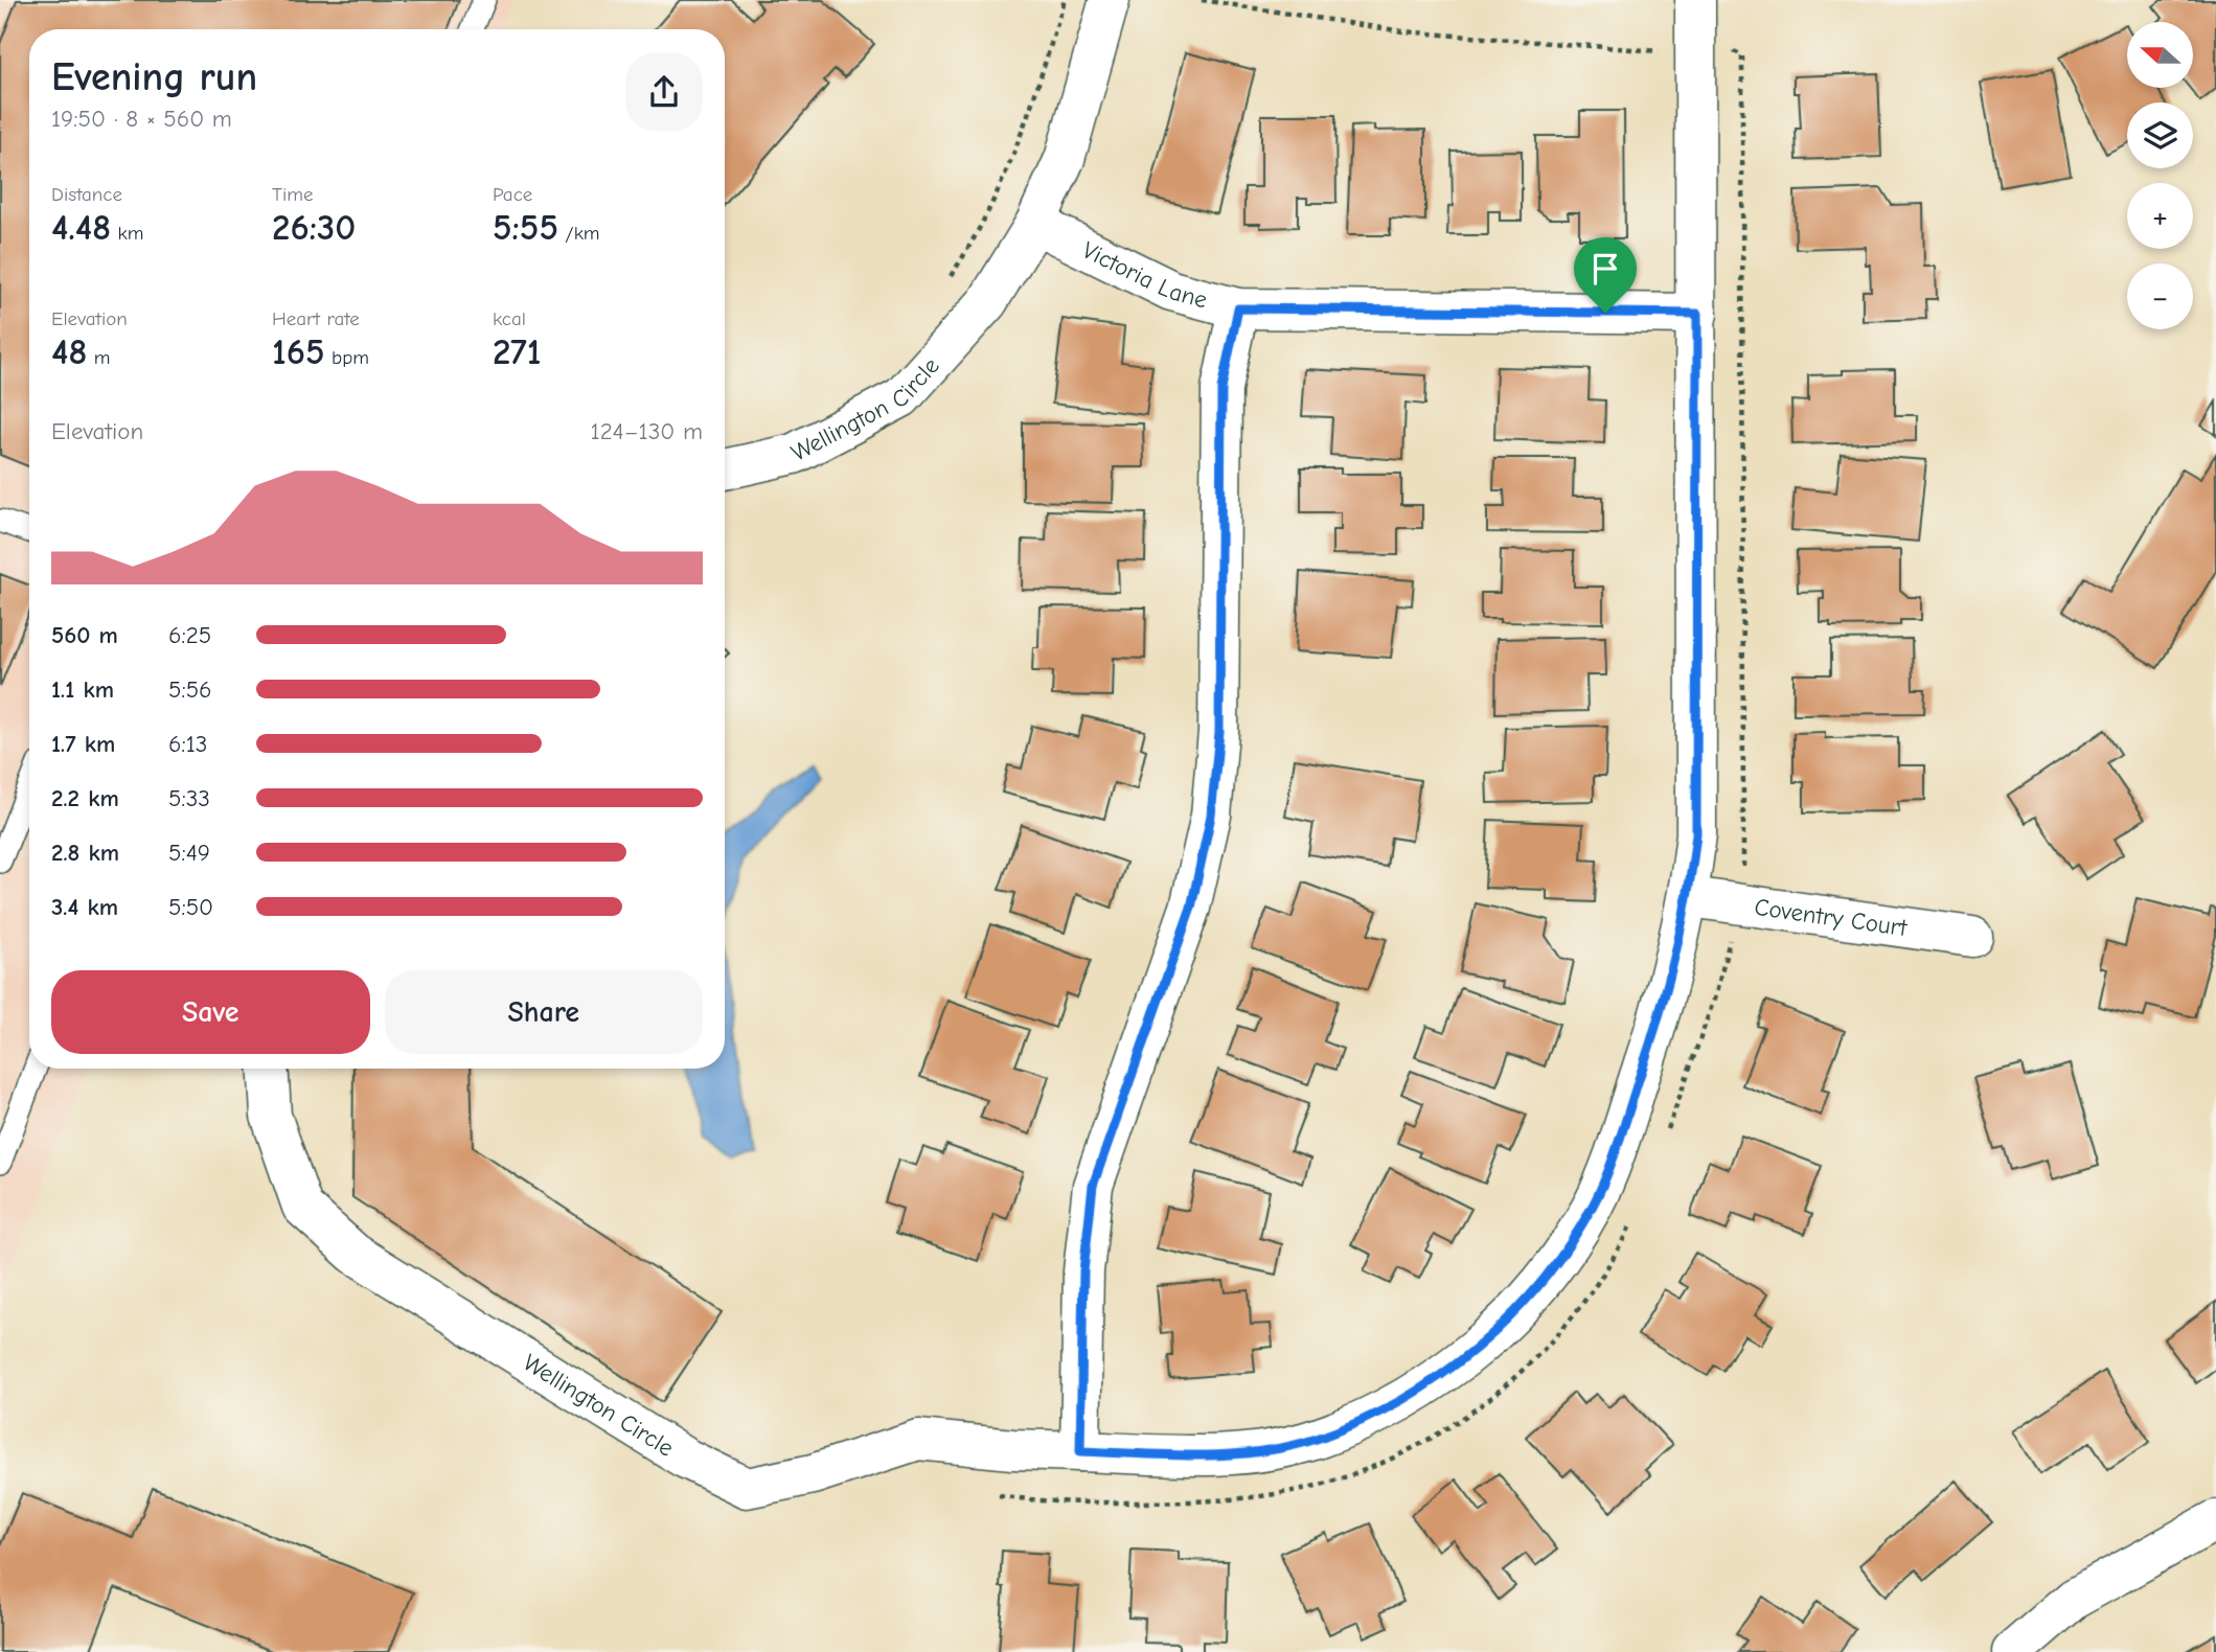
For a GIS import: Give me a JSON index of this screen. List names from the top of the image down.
{
  "streets": {
    "street": ["Victoria Lane", "Wellington Circle", "Coventry Court"]
  },
  "crossings": [
    ["Victoria Lane", "Wellington Circle"],
    ["Wellington Circle", "Coventry Court"]
  ],
  "north": "left",
  "page": {
    "map_buttons": ["+", "−"],
    "heading": ["Evening run", "19:50 · 8 × 560 m"],
    "stats": [
      ["Distance", "4.48 km"],
      ["Time", "26:30"],
      ["Pace", "5:55 /km"],
      ["Elevation", "48 m"],
      ["Heart rate", "165 bpm"],
      ["kcal", "271"]
    ],
    "chart": ["Elevation", "124–130 m"],
    "list": [
      {
        "name": "560 m",
        "note": "6:25"
      },
      {
        "name": "1.1 km",
        "note": "5:56"
      },
      {
        "name": "1.7 km",
        "note": "6:13"
      },
      {
        "name": "2.2 km",
        "note": "5:33"
      },
      {
        "name": "2.8 km",
        "note": "5:49"
      },
      {
        "name": "3.4 km",
        "note": "5:50"
      }
    ],
    "buttons": ["Save", "Share"]
  }
}
